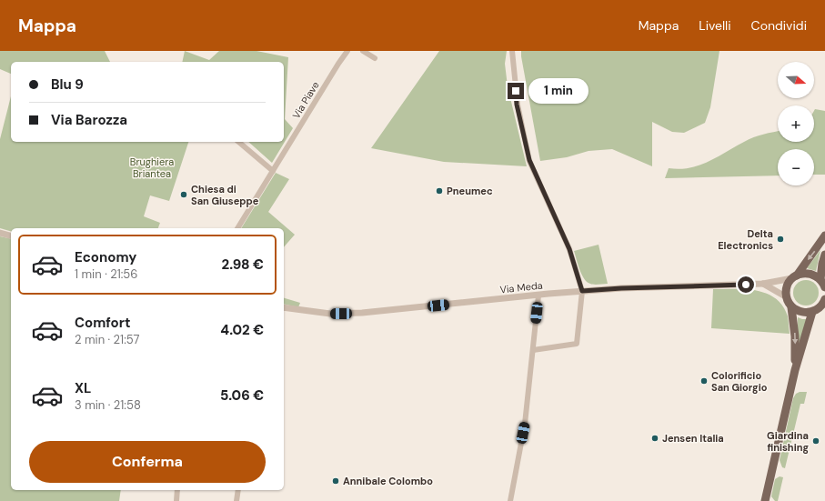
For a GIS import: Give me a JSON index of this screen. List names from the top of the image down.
{
  "streets": {
    "street": ["Via Piave", "Via Meda"]
  },
  "parks": ["Brughiera Briantea"],
  "places": [
    "Pneumec",
    "Chiesa di San Giuseppe",
    "Delta Electronics",
    "Colorificio San Giorgio",
    "Jensen Italia",
    "Giardina finishing",
    "Annibale Colombo"
  ],
  "north": "right",
  "page": {
    "header": "Mappa",
    "nav": ["Mappa", "Livelli", "Condividi"],
    "map_buttons": ["+", "−"],
    "banner": ["Blu 9", "Via Barozza"],
    "bubble": "1 min",
    "list": [
      {
        "name": "Economy",
        "note": "1 min · 21:56",
        "value": "2.98 €"
      },
      {
        "name": "Comfort",
        "note": "2 min · 21:57",
        "value": "4.02 €"
      },
      {
        "name": "XL",
        "note": "3 min · 21:58",
        "value": "5.06 €"
      }
    ],
    "buttons": "Conferma"
  }
}
